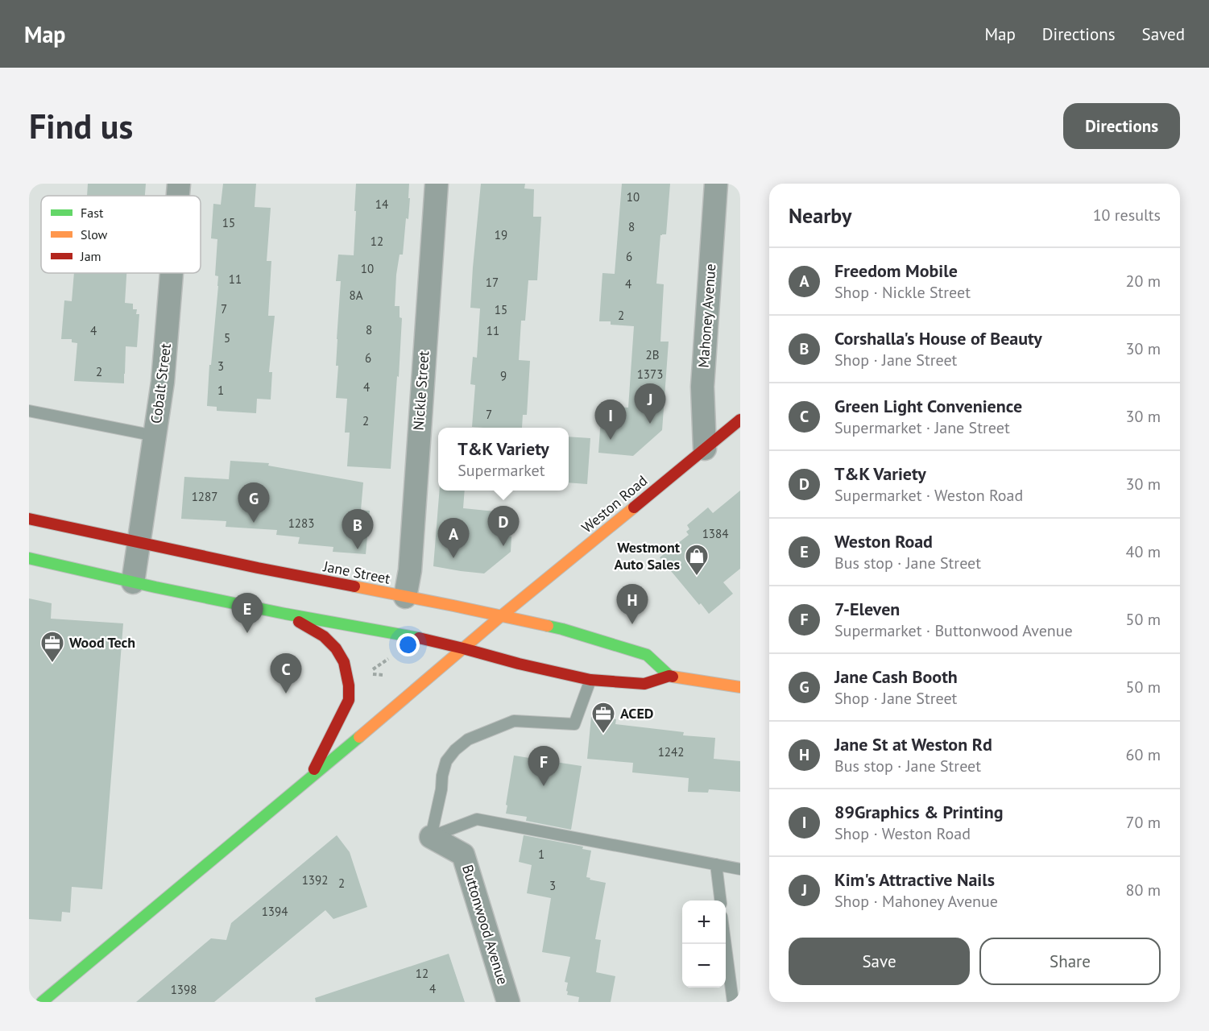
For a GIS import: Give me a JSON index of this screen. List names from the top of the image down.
{
  "streets": {
    "main road": ["Weston Road", "Jane Street"],
    "street": [
      "Mahoney Avenue",
      "Cobalt Street",
      "Nickle Street",
      "Buttonwood Avenue"
    ]
  },
  "crossings": [
    ["Mahoney Avenue", "Weston Road"],
    ["Cobalt Street", "Jane Street"],
    ["Nickle Street", "Jane Street"],
    ["Weston Road", "Jane Street"]
  ],
  "places": {
    "shop": ["Westmont Auto Sales"],
    "office": ["Wood Tech", "ACED"]
  },
  "house_numbers": [
    "10",
    "14",
    "15",
    "8",
    "19",
    "12",
    "6",
    "10",
    "11",
    "17",
    "4",
    "8A",
    "7",
    "15",
    "2",
    "8",
    "4",
    "11",
    "5",
    "2B",
    "6",
    "3",
    "2",
    "1373",
    "9",
    "4",
    "1",
    "7",
    "2",
    "1287",
    "1283",
    "1384",
    "1242",
    "1",
    "1392",
    "2",
    "3",
    "1394",
    "12",
    "4",
    "1398"
  ],
  "legend": ["Fast", "Slow", "Jam"],
  "page": {
    "header": "Map",
    "nav": ["Map", "Directions", "Saved"],
    "buttons": [
      "Directions",
      ["Save", "Share"]
    ],
    "title": "Find us",
    "heading": ["Nearby", "10 results"],
    "list": [
      {
        "mark": "A",
        "name": "Freedom Mobile",
        "note": "Shop · Nickle Street",
        "value": "20 m"
      },
      {
        "mark": "B",
        "name": "Corshalla's House of Beauty",
        "note": "Shop · Jane Street",
        "value": "30 m"
      },
      {
        "mark": "C",
        "name": "Green Light Convenience",
        "note": "Supermarket · Jane Street",
        "value": "30 m"
      },
      {
        "mark": "D",
        "name": "T&K Variety",
        "note": "Supermarket · Weston Road",
        "value": "30 m"
      },
      {
        "mark": "E",
        "name": "Weston Road",
        "note": "Bus stop · Jane Street",
        "value": "40 m"
      },
      {
        "mark": "F",
        "name": "7-Eleven",
        "note": "Supermarket · Buttonwood Avenue",
        "value": "50 m"
      },
      {
        "mark": "G",
        "name": "Jane Cash Booth",
        "note": "Shop · Jane Street",
        "value": "50 m"
      },
      {
        "mark": "H",
        "name": "Jane St at Weston Rd",
        "note": "Bus stop · Jane Street",
        "value": "60 m"
      },
      {
        "mark": "I",
        "name": "89Graphics & Printing",
        "note": "Shop · Weston Road",
        "value": "70 m"
      },
      {
        "mark": "J",
        "name": "Kim's Attractive Nails",
        "note": "Shop · Mahoney Avenue",
        "value": "80 m"
      }
    ],
    "pins": [
      "J",
      "I",
      "G",
      "D",
      "B",
      "A",
      "H",
      "E",
      "C",
      "F"
    ],
    "popup": ["T&K Variety", "Supermarket"],
    "map_buttons": ["+", "−"]
  }
}
